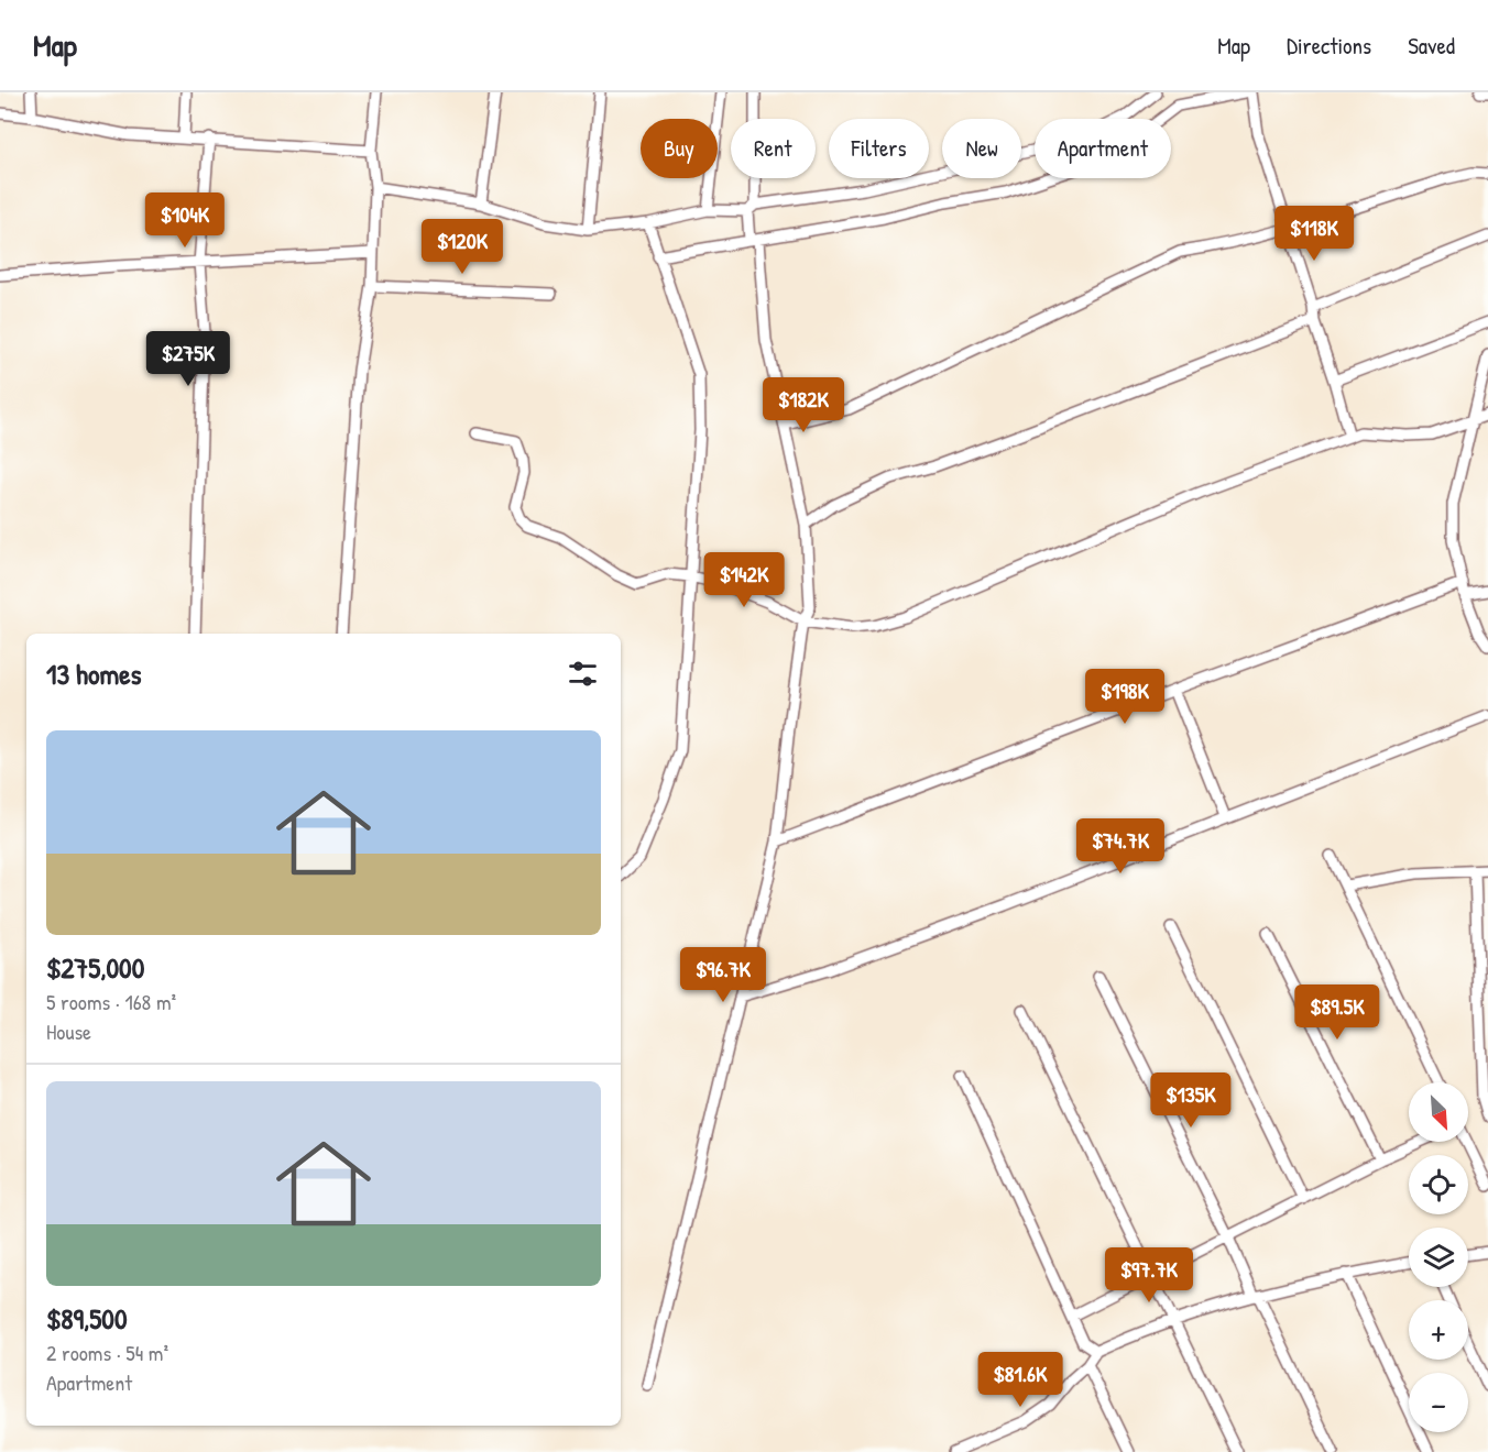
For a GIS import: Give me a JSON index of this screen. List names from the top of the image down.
{
  "north": "bottom right",
  "page": {
    "header": "Map",
    "nav": ["Map", "Directions", "Saved"],
    "chip": [
      "Buy",
      "Rent",
      "Filters",
      "New",
      "Apartment"
    ],
    "price": [
      "$104K",
      "$118K",
      "$120K",
      "$275K",
      "$182K",
      "$142K",
      "$198K",
      "$74.7K",
      "$96.7K",
      "$89.5K",
      "$135K",
      "$97.7K",
      "$81.6K"
    ],
    "heading": "13 homes",
    "list": [
      {
        "name": "$275,000",
        "note": "5 rooms · 168 m² · House"
      },
      {
        "name": "$89,500",
        "note": "2 rooms · 54 m² · Apartment"
      }
    ],
    "map_buttons": ["+", "−"]
  }
}
